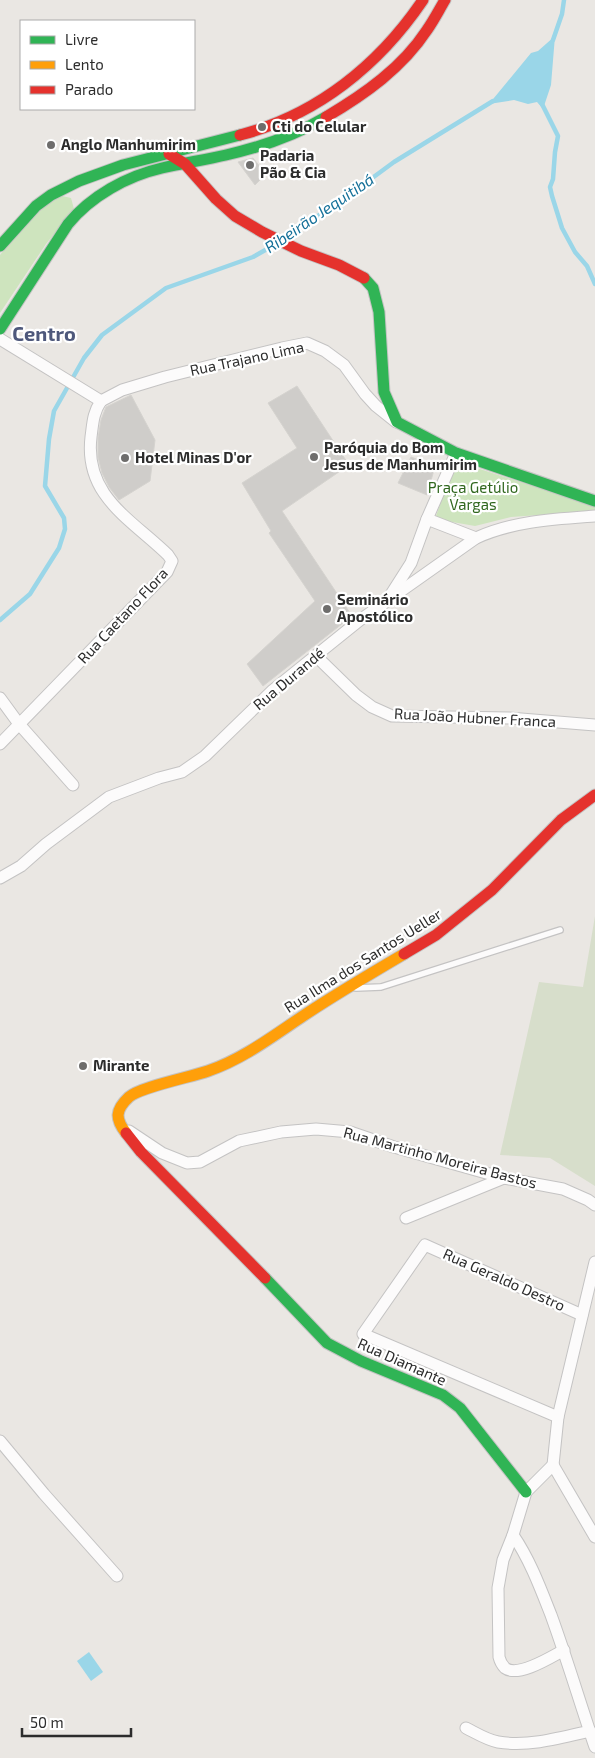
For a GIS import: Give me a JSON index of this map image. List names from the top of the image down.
{
  "streets": {
    "street": [
      "Rua Trajano Lima",
      "Rua Caetano Flora",
      "Rua Durandé",
      "Rua João Hubner Franca",
      "Rua Ilma dos Santos Ueller",
      "Rua Martinho Moreira Bastos",
      "Rua Geraldo Destro",
      "Rua Diamante"
    ]
  },
  "crossings": [
    ["Rua Trajano Lima", "Rua Caetano Flora"],
    ["Rua Durandé", "Rua João Hubner Franca"],
    ["Rua Ilma dos Santos Ueller", "Rua Martinho Moreira Bastos"],
    ["Rua Ilma dos Santos Ueller", "Rua Diamante"],
    ["Rua Martinho Moreira Bastos", "Rua Diamante"]
  ],
  "districts": ["Centro"],
  "water": ["Ribeirão Jequitibá"],
  "parks": ["Praça Getúlio Vargas"],
  "places": [
    "Cti do Celular",
    "Anglo Manhumirim",
    "Padaria Pão & Cia",
    "Paróquia do Bom Jesus de Manhumirim",
    "Hotel Minas D'or",
    "Seminário Apostólico",
    "Mirante"
  ],
  "legend": ["Livre", "Lento", "Parado"],
  "scale_bar": "50 m"
}
